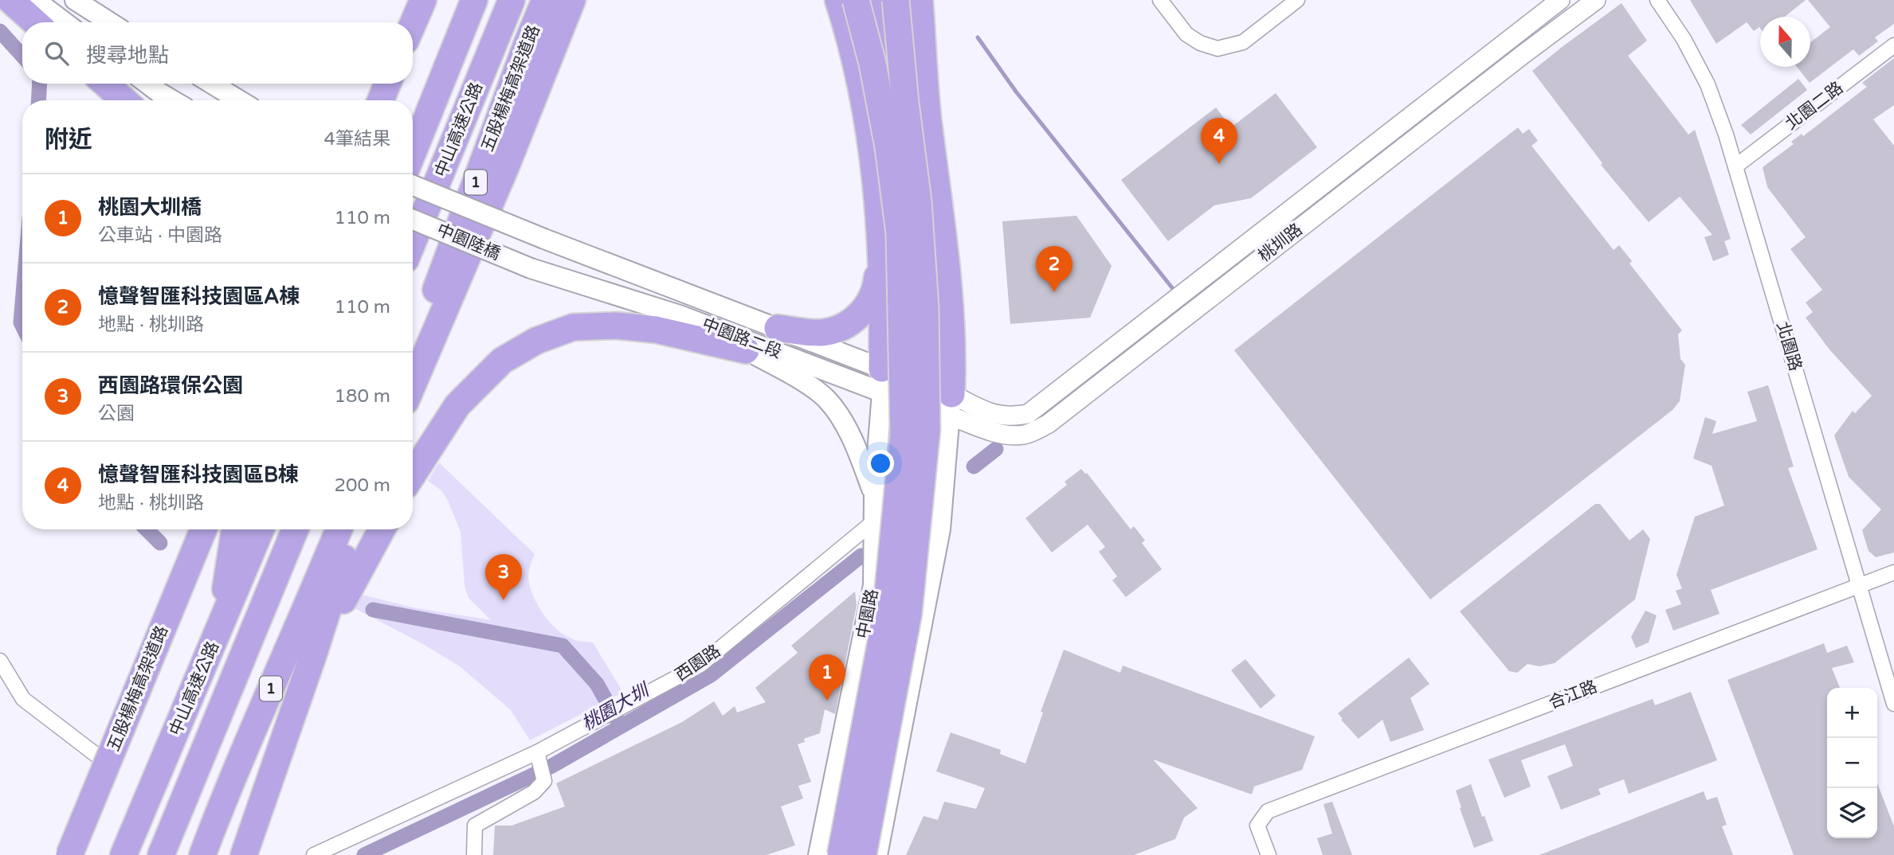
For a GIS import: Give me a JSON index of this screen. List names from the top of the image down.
{
  "streets": {
    "highway": ["五股楊梅高架道路", "中山高速公路", "1"],
    "main road": ["中園陸橋", "中園路二段", "中園路"],
    "street": [
      "北園二路",
      "桃圳路",
      "北園路",
      "西園路",
      "合江路"
    ]
  },
  "crossings": [
    ["北園二路", "北園路"],
    ["中園陸橋", "中園路二段"],
    ["桃圳路", "中園路二段"],
    ["中園路二段", "中園路"],
    ["北園路", "合江路"],
    ["中園路", "西園路"]
  ],
  "water": ["桃園大圳"],
  "north": "top",
  "page": {
    "search": "搜尋地點",
    "heading": ["附近", "4筆結果"],
    "pins": [
      "4",
      "2",
      "3",
      "1"
    ],
    "list": [
      {
        "mark": "1",
        "name": "桃園大圳橋",
        "note": "公車站 · 中園路",
        "value": "110 m"
      },
      {
        "mark": "2",
        "name": "憶聲智匯科技園區A棟",
        "note": "地點 · 桃圳路",
        "value": "110 m"
      },
      {
        "mark": "3",
        "name": "西園路環保公園",
        "note": "公園",
        "value": "180 m"
      },
      {
        "mark": "4",
        "name": "憶聲智匯科技園區B棟",
        "note": "地點 · 桃圳路",
        "value": "200 m"
      }
    ],
    "map_buttons": ["+", "−"]
  }
}
